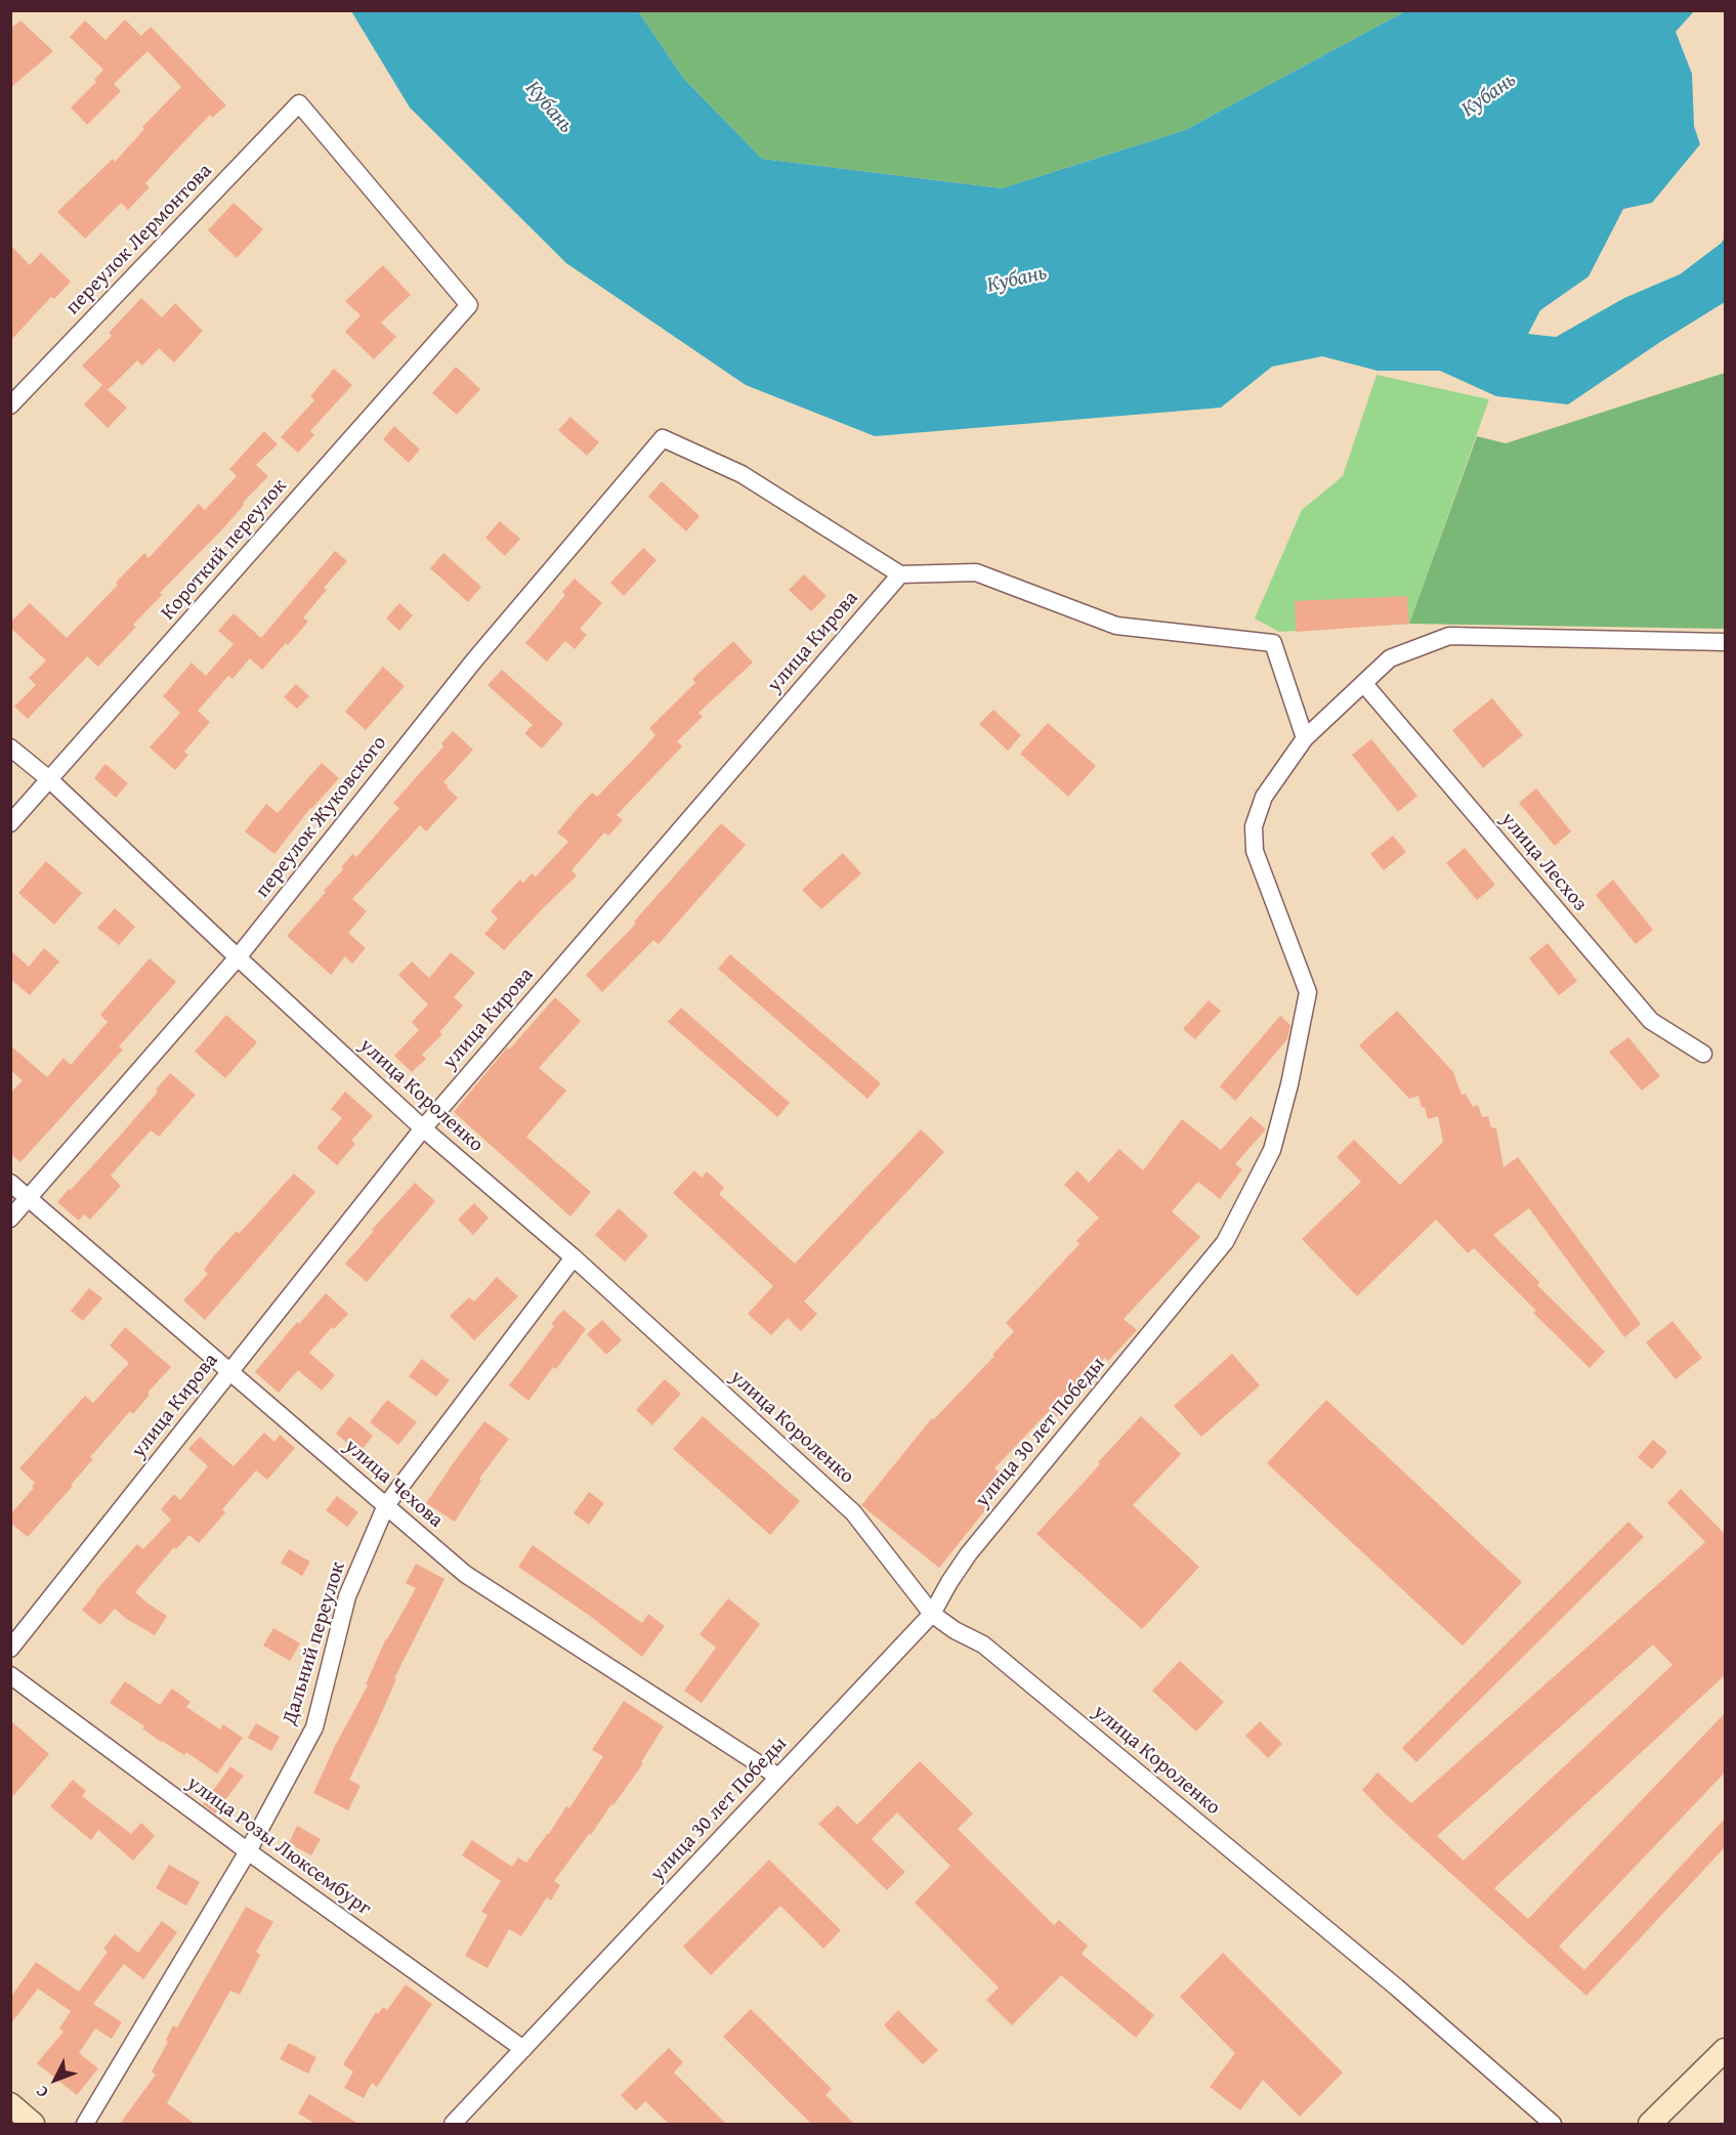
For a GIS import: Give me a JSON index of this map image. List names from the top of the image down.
{
  "streets": {
    "street": [
      "переулок Лермонтова",
      "Короткий переулок",
      "улица Кирова",
      "переулок Жуковского",
      "улица Лесхоз",
      "улица Короленко",
      "улица 30 лет Победы",
      "улица Чехова",
      "Дальний переулок",
      "улица Розы Люксембург"
    ]
  },
  "crossings": [
    ["переулок Лермонтова", "Короткий переулок"],
    ["Короткий переулок", "улица Короленко"],
    ["улица Кирова", "переулок Жуковского"],
    ["улица Кирова", "улица Короленко"],
    ["улица Кирова", "улица Чехова"],
    ["переулок Жуковского", "улица Короленко"],
    ["переулок Жуковского", "улица Чехова"],
    ["улица Лесхоз", "улица 30 лет Победы"],
    ["улица Короленко", "улица 30 лет Победы"],
    ["улица Короленко", "Дальний переулок"],
    ["улица 30 лет Победы", "улица Чехова"],
    ["улица 30 лет Победы", "улица Розы Люксембург"],
    ["улица Чехова", "Дальний переулок"],
    ["Дальний переулок", "улица Розы Люксембург"]
  ],
  "water": ["Кубань"],
  "north": "bottom left"
}
